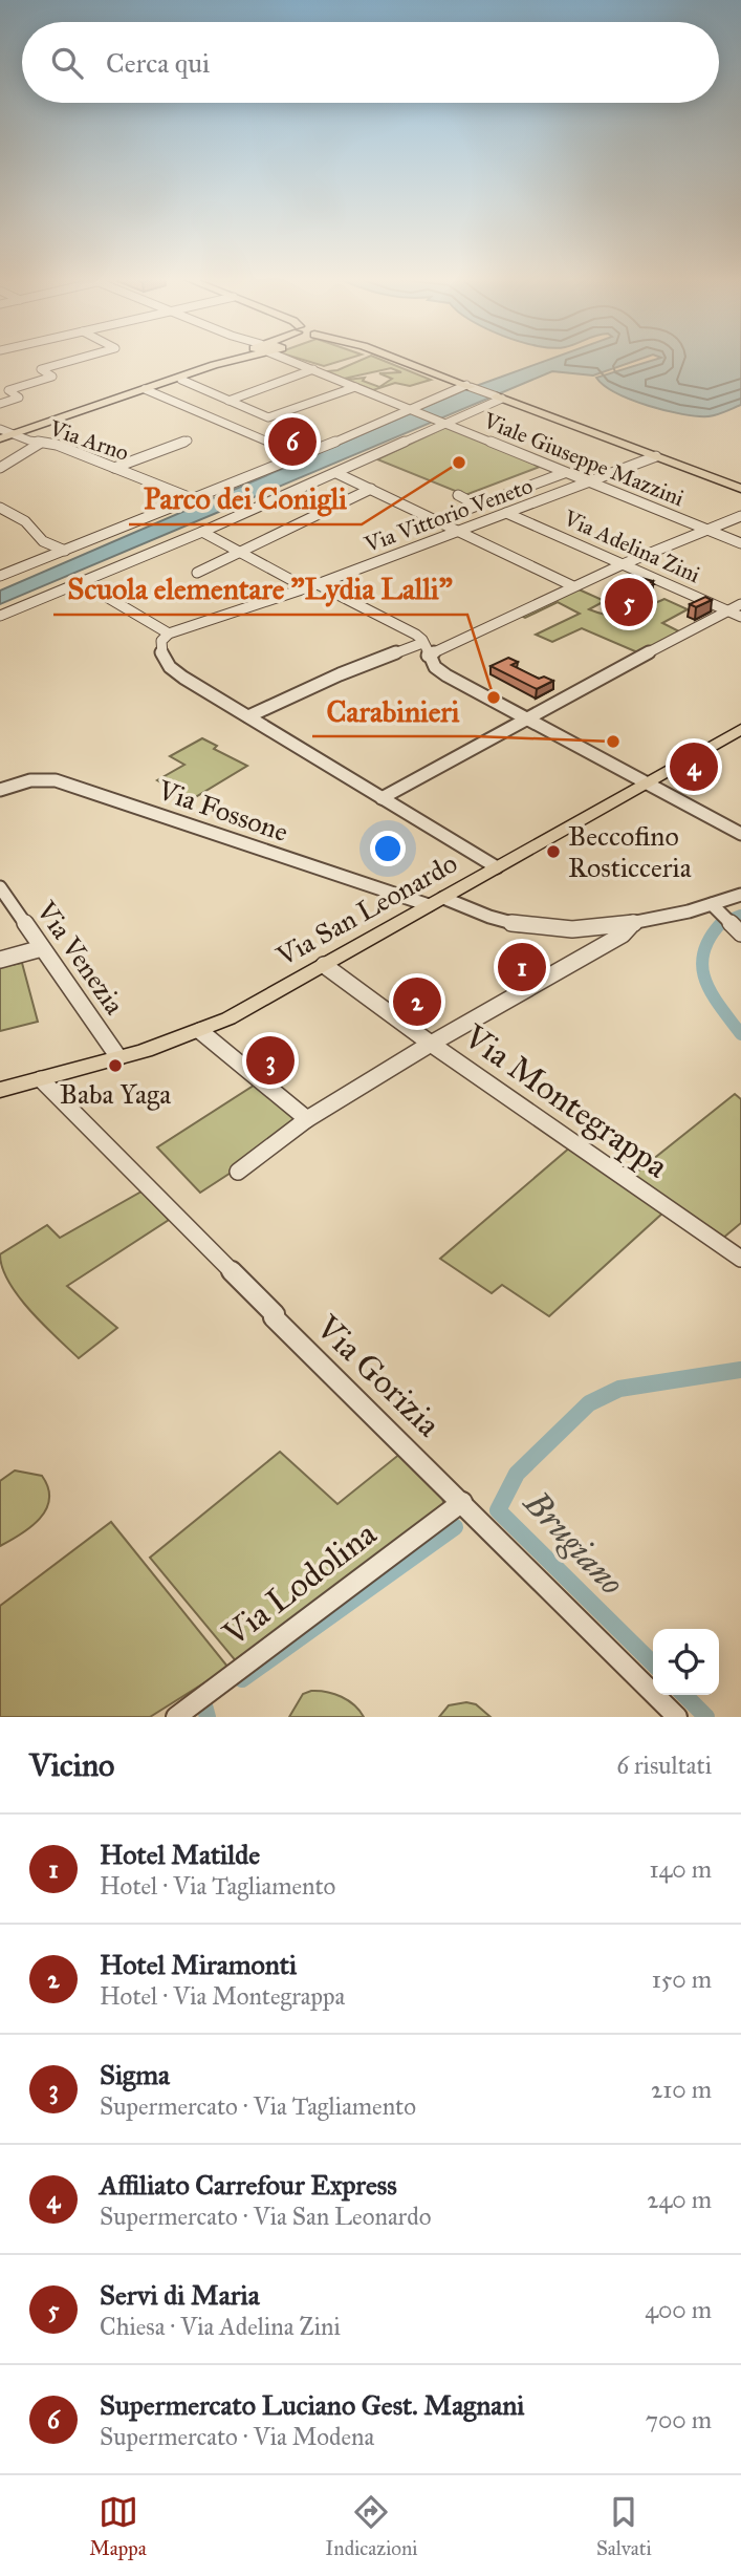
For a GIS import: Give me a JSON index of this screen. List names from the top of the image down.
{
  "streets": {
    "main road": ["Via San Leonardo"],
    "street": [
      "Via Arno",
      "Viale Giuseppe Mazzini",
      "Via Vittorio Veneto",
      "Via Adelina Zini",
      "Via Fossone",
      "Via Venezia",
      "Via Montegrappa",
      "Via Gorizia",
      "Via Lodolina"
    ]
  },
  "crossings": [
    ["Viale Giuseppe Mazzini", "Via Vittorio Veneto"],
    ["Via Vittorio Veneto", "Via Adelina Zini"],
    ["Via Fossone", "Via San Leonardo"],
    ["Via San Leonardo", "Via Venezia"],
    ["Via San Leonardo", "Via Montegrappa"],
    ["Via San Leonardo", "Via Gorizia"],
    ["Via Gorizia", "Via Lodolina"]
  ],
  "water": ["Brugiano"],
  "places": [
    "Parco dei Conigli",
    "Scuola elementare \"Lydia Lalli\"",
    "Carabinieri",
    "Beccofino Rosticceria",
    "Baba Yaga"
  ],
  "page": {
    "search": "Cerca qui",
    "pins": [
      "6",
      "5",
      "4",
      "1",
      "2",
      "3"
    ],
    "heading": ["Vicino", "6 risultati"],
    "list": [
      {
        "mark": "1",
        "name": "Hotel Matilde",
        "note": "Hotel · Via Tagliamento",
        "value": "140 m"
      },
      {
        "mark": "2",
        "name": "Hotel Miramonti",
        "note": "Hotel · Via Montegrappa",
        "value": "150 m"
      },
      {
        "mark": "3",
        "name": "Sigma",
        "note": "Supermercato · Via Tagliamento",
        "value": "210 m"
      },
      {
        "mark": "4",
        "name": "Affiliato Carrefour Express",
        "note": "Supermercato · Via San Leonardo",
        "value": "240 m"
      },
      {
        "mark": "5",
        "name": "Servi di Maria",
        "note": "Chiesa · Via Adelina Zini",
        "value": "400 m"
      },
      {
        "mark": "6",
        "name": "Supermercato Luciano Gest. Magnani",
        "note": "Supermercato · Via Modena",
        "value": "700 m"
      }
    ],
    "nav": ["Mappa", "Indicazioni", "Salvati"]
  }
}
